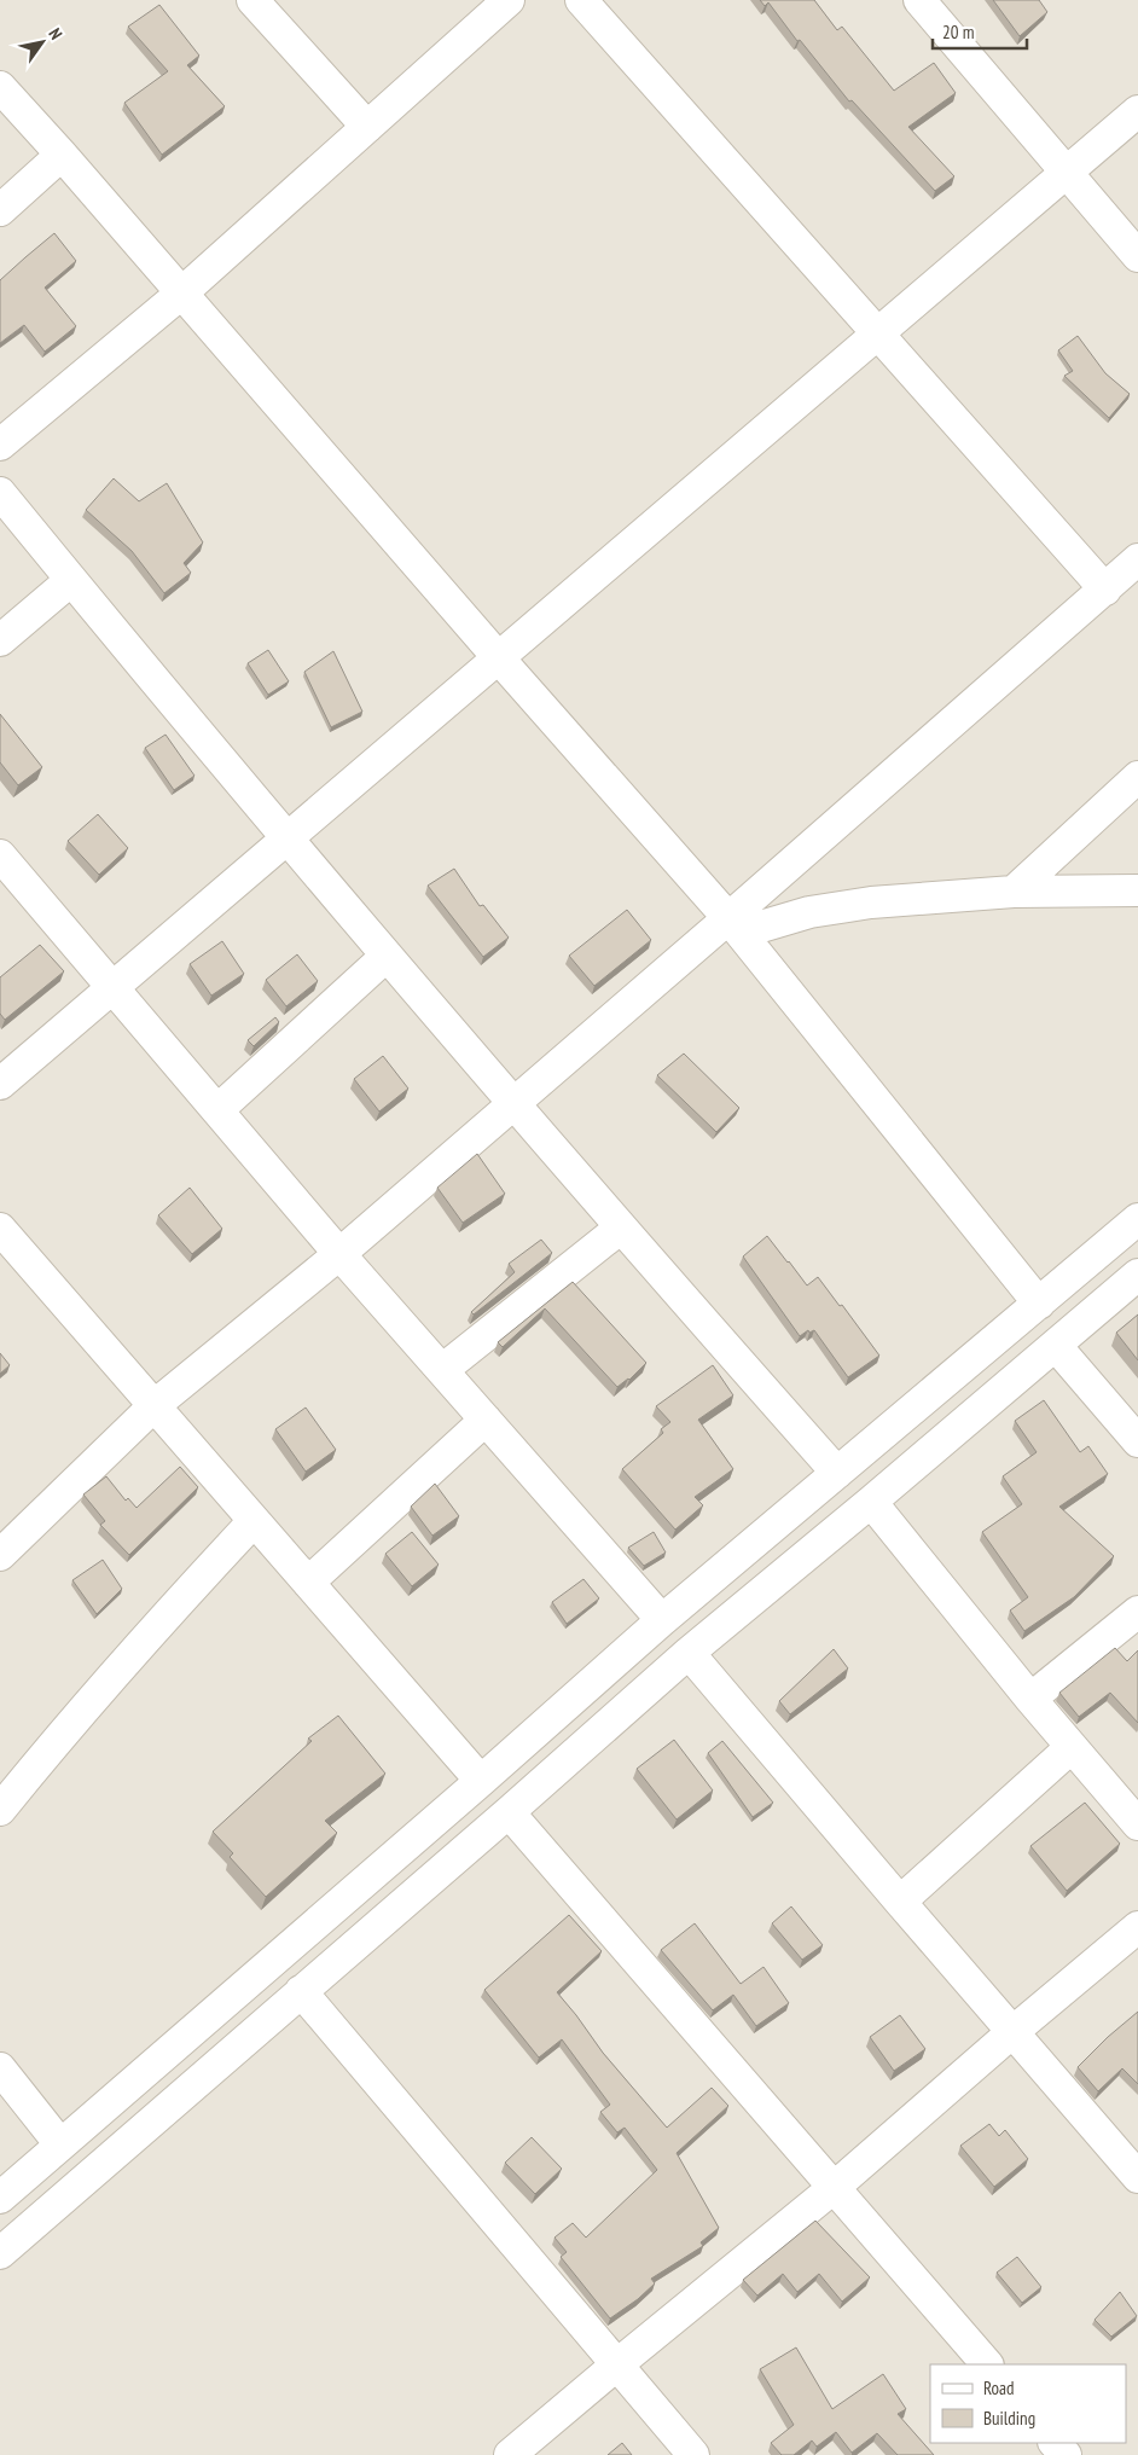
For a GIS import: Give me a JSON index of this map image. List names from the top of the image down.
{
  "legend": ["Road", "Building"],
  "scale_bar": "20 m",
  "north": "top right"
}
